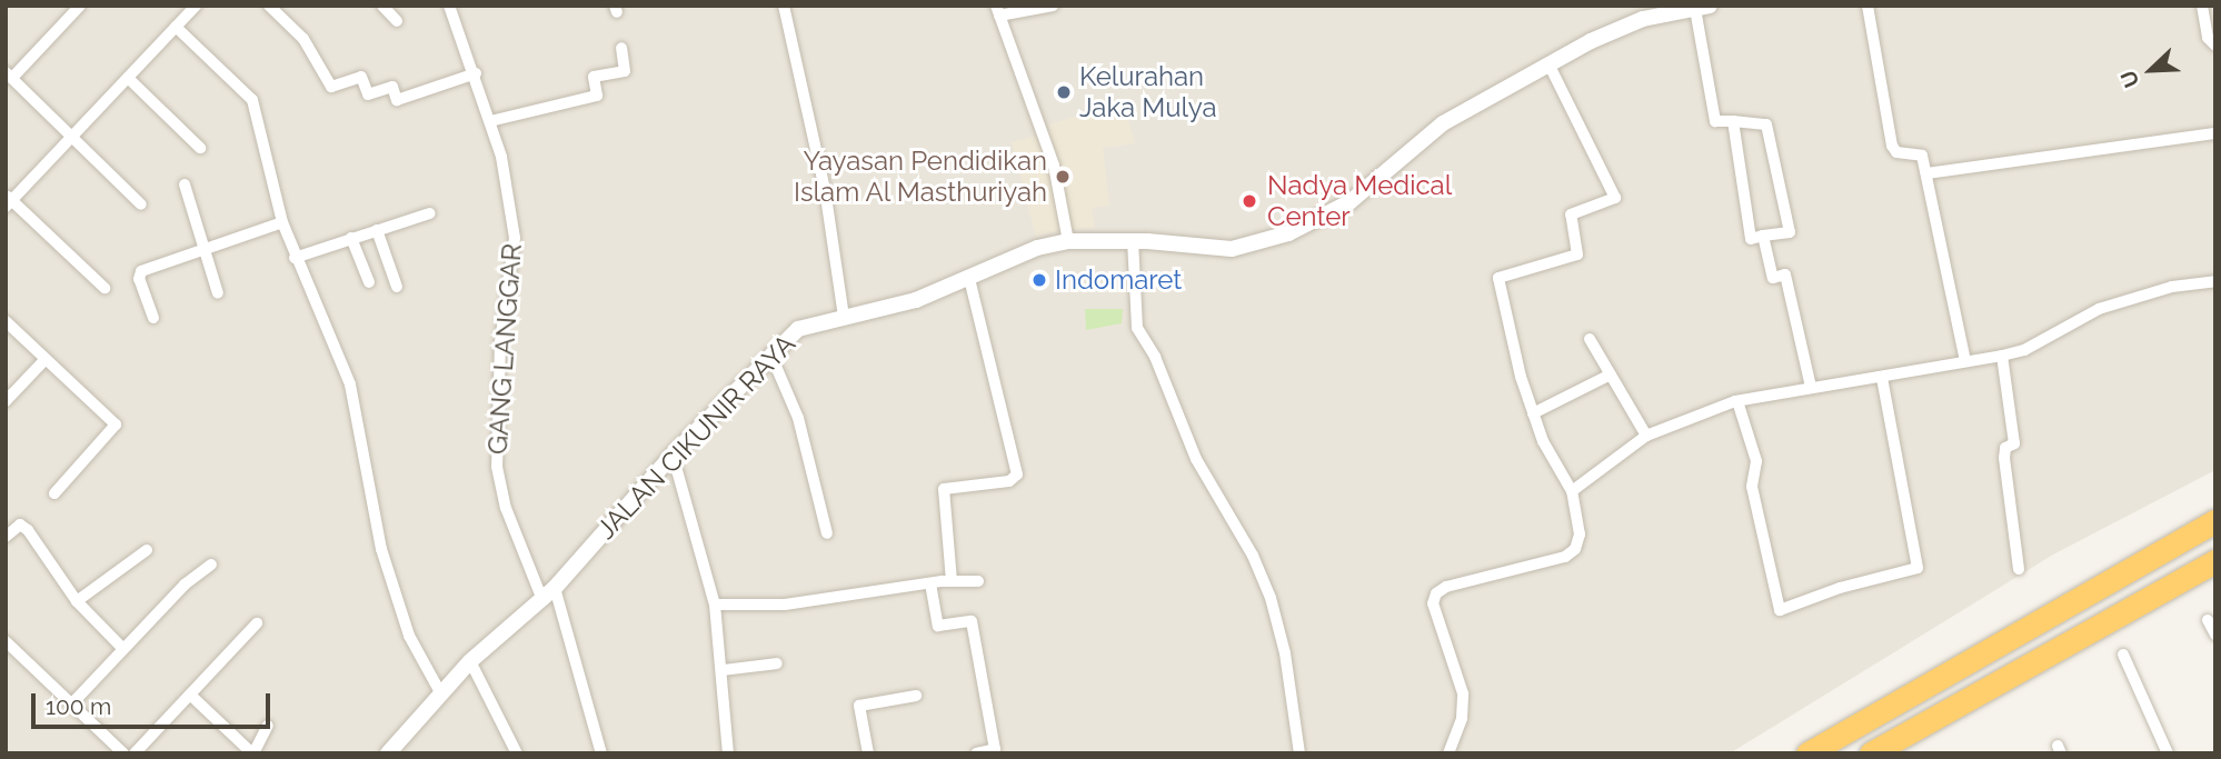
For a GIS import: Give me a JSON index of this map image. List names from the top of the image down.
{
  "streets": {
    "street": ["GANG LANGGAR", "JALAN CIKUNIR RAYA"]
  },
  "crossings": [
    ["GANG LANGGAR", "JALAN CIKUNIR RAYA"]
  ],
  "places": [
    "Kelurahan Jaka Mulya",
    "Yayasan Pendidikan Islam Al Masthuriyah",
    "Nadya Medical Center",
    "Indomaret"
  ],
  "scale_bar": "100 m",
  "north": "bottom left"
}
